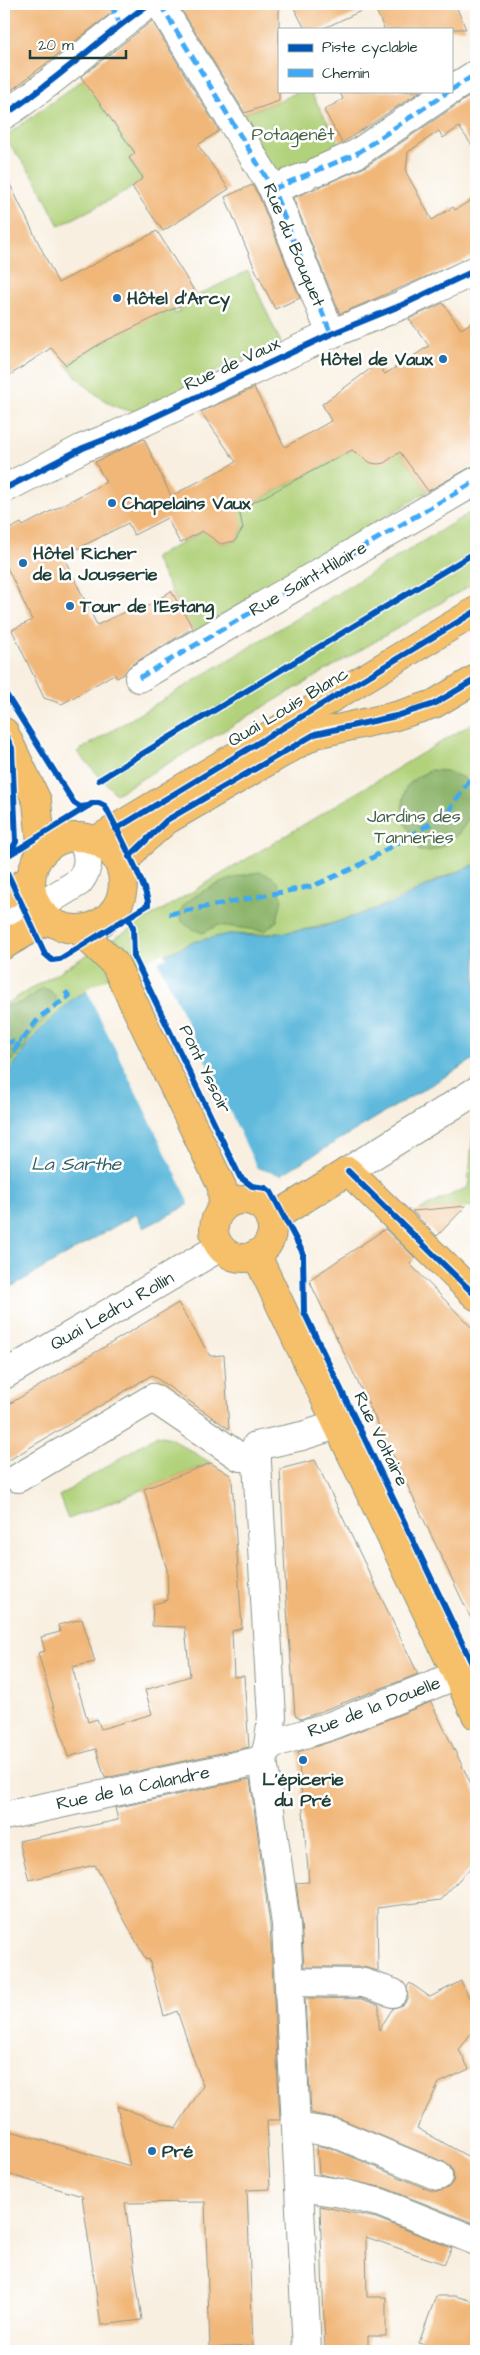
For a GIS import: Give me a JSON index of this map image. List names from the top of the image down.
{
  "streets": {
    "main road": ["Quai Louis Blanc", "Pont Yssoir", "Rue Voltaire"],
    "street": [
      "Rue du Bouquet",
      "Rue de Vaux",
      "Rue Saint-Hilaire",
      "Quai Ledru Rollin",
      "Rue de la Douelle",
      "Rue de la Calandre"
    ]
  },
  "crossings": [
    ["Rue du Bouquet", "Rue de Vaux"],
    ["Pont Yssoir", "Quai Ledru Rollin"],
    ["Pont Yssoir", "Rue Voltaire"],
    ["Quai Ledru Rollin", "Rue Voltaire"],
    ["Rue Voltaire", "Rue de la Douelle"],
    ["Rue de la Douelle", "Rue de la Calandre"]
  ],
  "water": ["La Sarthe"],
  "parks": ["Potagenêt", "Jardins des Tanneries"],
  "places": [
    "Hôtel d'Arcy",
    "Hôtel de Vaux",
    "Chapelains Vaux",
    "Hôtel Richer de la Jousserie",
    "Tour de l'Estang",
    "L'épicerie du Pré",
    "Pré"
  ],
  "legend": ["Piste cyclable", "Chemin"],
  "scale_bar": "20 m"
}
